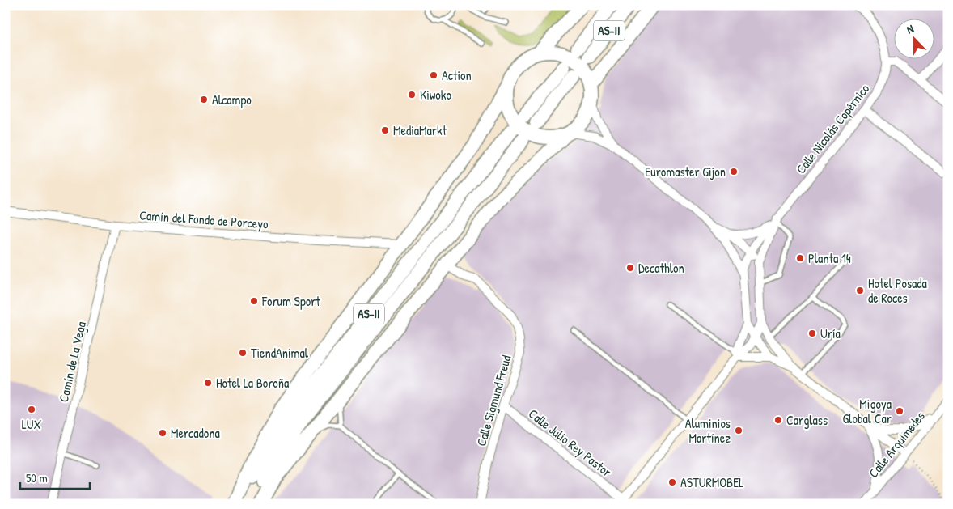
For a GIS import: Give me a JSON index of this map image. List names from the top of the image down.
{
  "streets": {
    "highway": ["AS-II"],
    "street": [
      "Calle Nicolás Copérnico",
      "Camín del Fondo de Porceyo",
      "Camín de La Vega",
      "Calle Sigmund Freud",
      "Calle Julio Rey Pastor",
      "Calle Arquímedes"
    ]
  },
  "crossings": [
    ["Camín del Fondo de Porceyo", "Camín de La Vega"],
    ["Calle Sigmund Freud", "Calle Julio Rey Pastor"]
  ],
  "places": [
    "Action",
    "Kiwoko",
    "Alcampo",
    "MediaMarkt",
    "Euromaster Gijon",
    "Planta 14",
    "Decathlon",
    "Hotel Posada de Roces",
    "Forum Sport",
    "Uría",
    "TiendAnimal",
    "Hotel La Boroña",
    "LUX",
    "Migoya Global Car",
    "Carglass",
    "Aluminios Martínez",
    "Mercadona",
    "ASTURMOBEL"
  ],
  "scale_bar": "50 m",
  "north": "top left"
}
